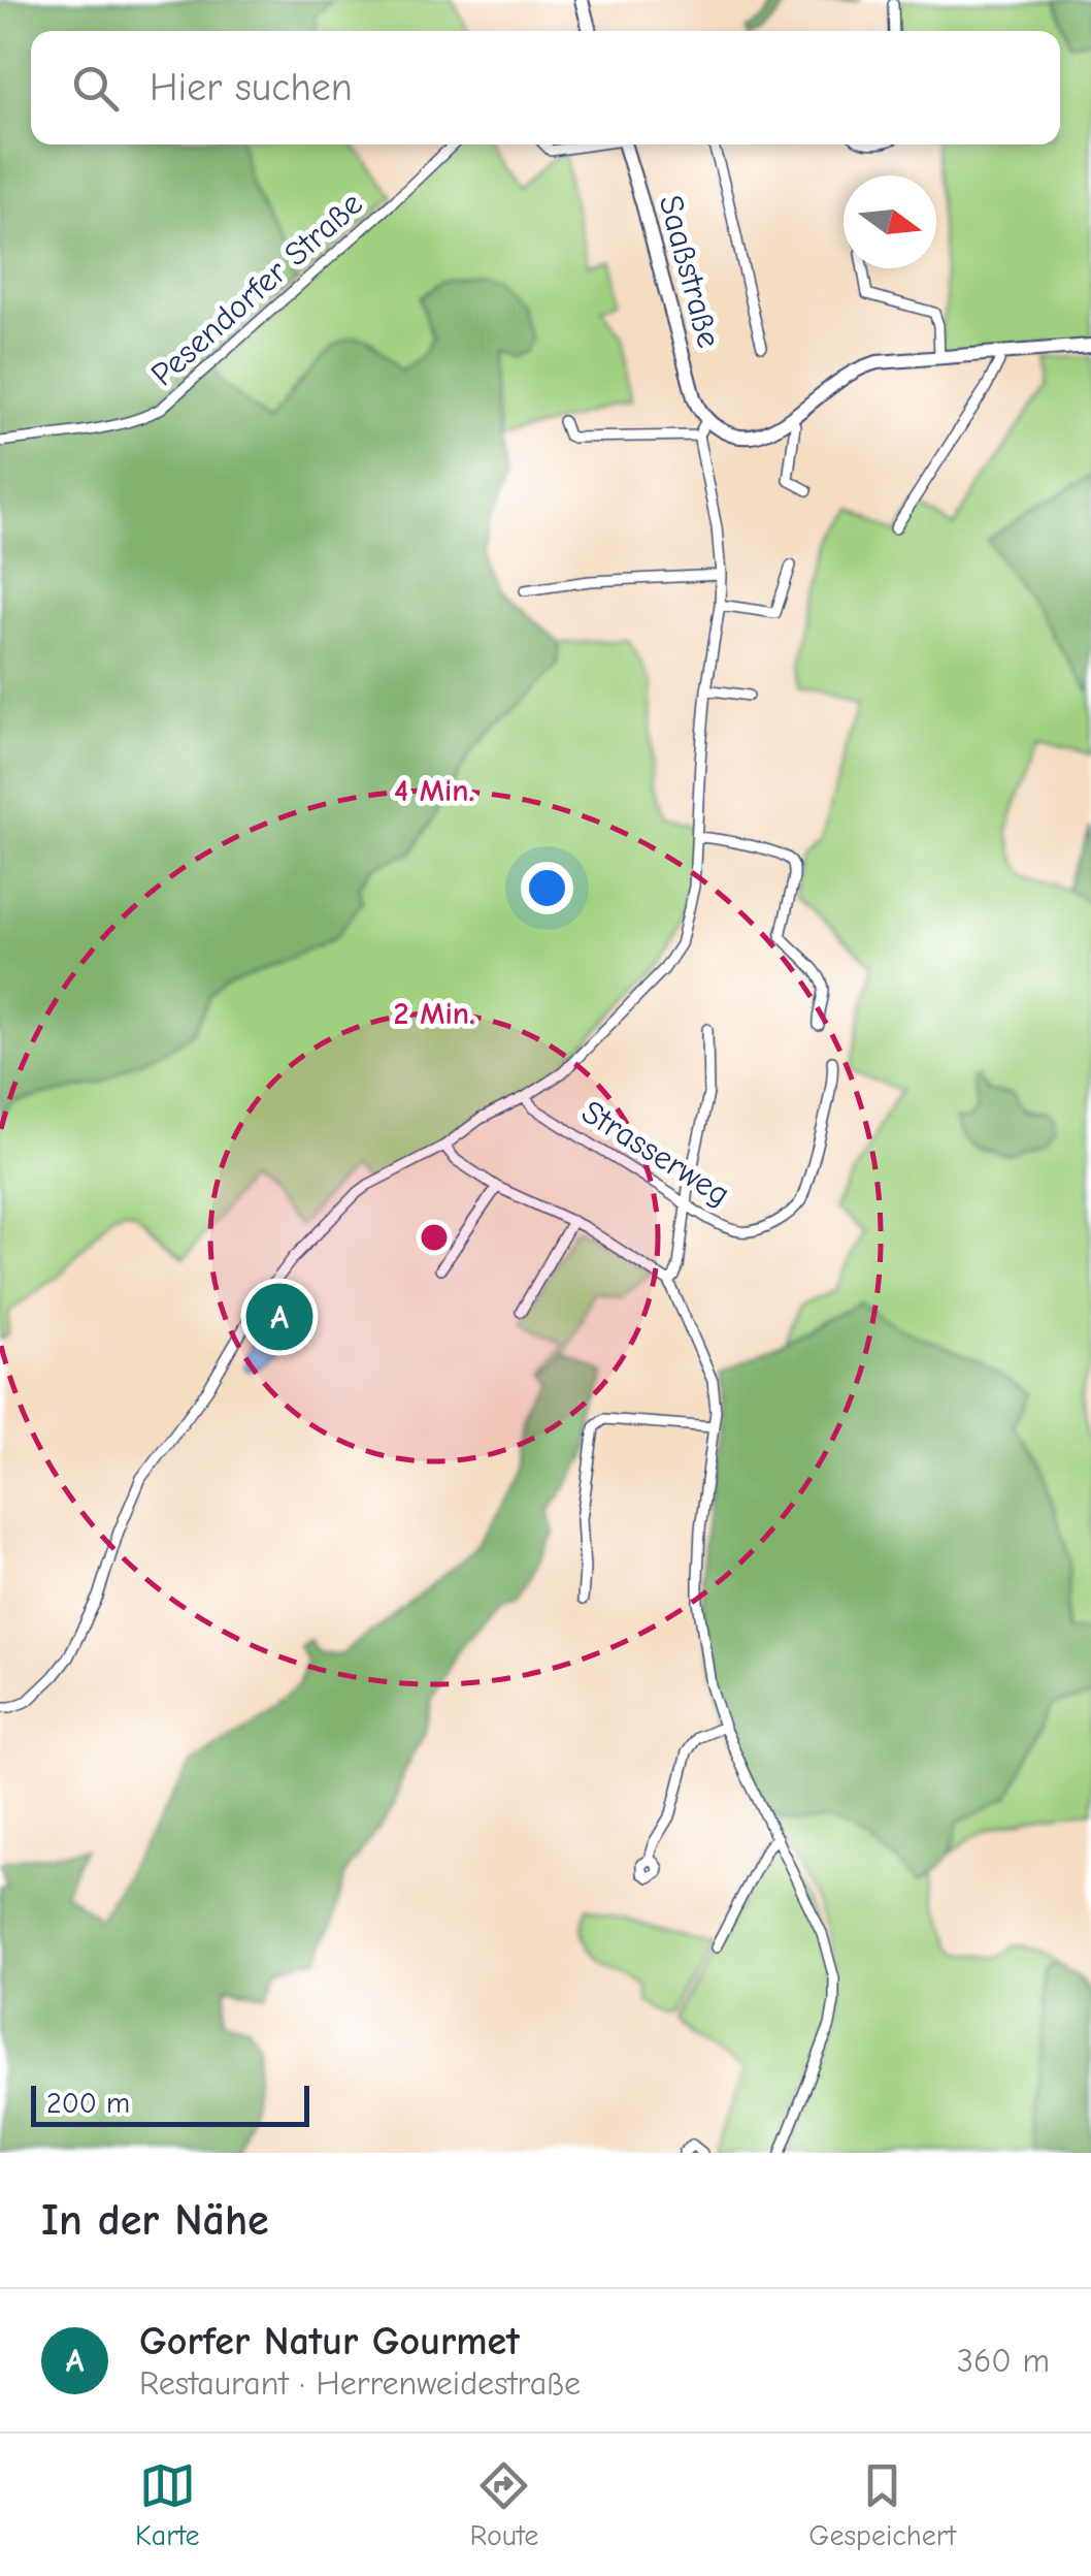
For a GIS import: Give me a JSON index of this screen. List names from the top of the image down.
{
  "streets": {
    "street": ["Saaßstraße", "Pesendorfer Straße", "Strasserweg"]
  },
  "scale_bar": "200 m",
  "north": "right",
  "page": {
    "search": "Hier suchen",
    "pins": "A",
    "scale": "200 m",
    "heading": "In der Nähe",
    "list": [
      {
        "mark": "A",
        "name": "Gorfer Natur Gourmet",
        "note": "Restaurant · Herrenweidestraße",
        "value": "360 m"
      }
    ],
    "nav": ["Karte", "Route", "Gespeichert"]
  },
  "rings": ["4 Min.", "2 Min."]
}
